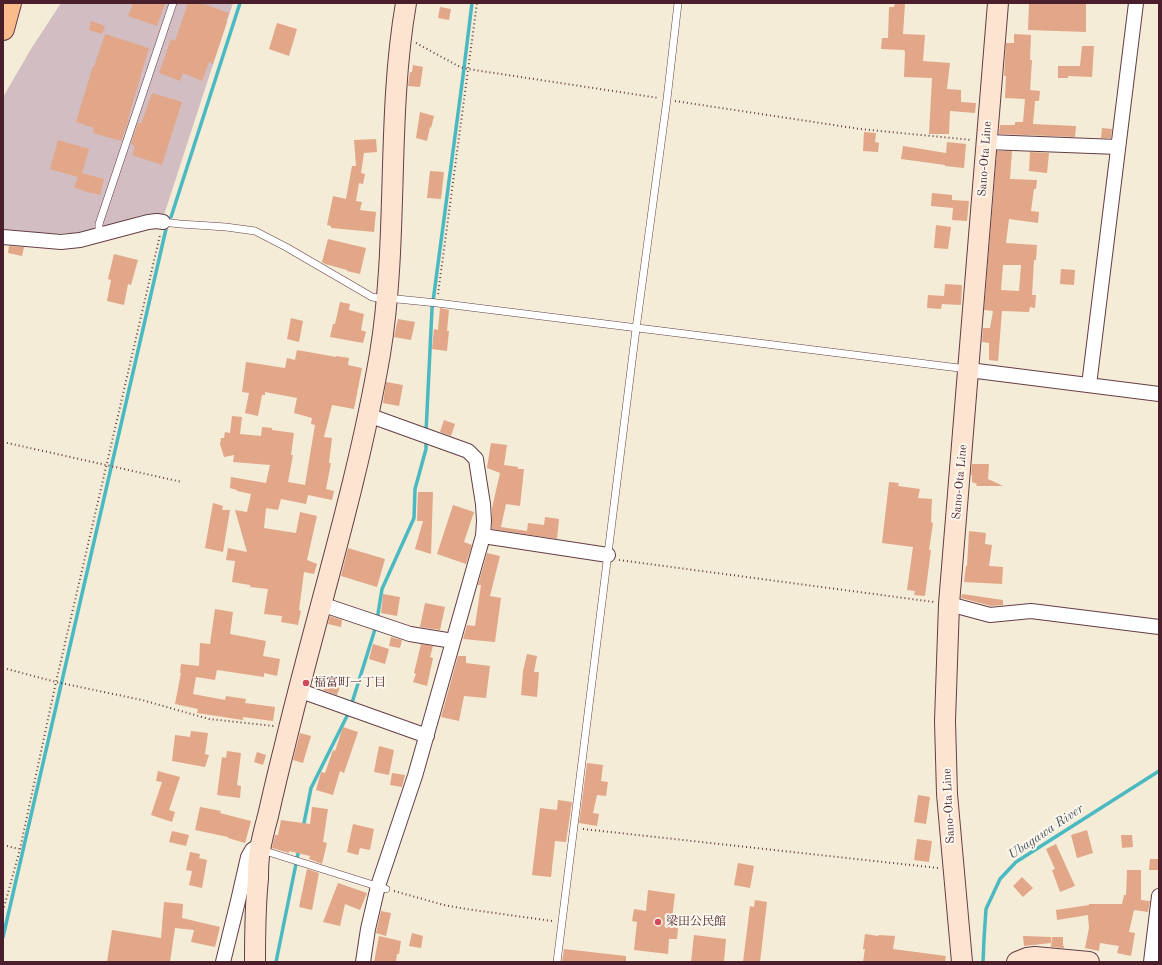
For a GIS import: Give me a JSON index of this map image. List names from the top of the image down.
{
  "streets": {
    "street": ["Sano-Ota Line"]
  },
  "water": ["Ubagawa River"],
  "places": ["福富町一丁目", "梁田公民館"]
}
